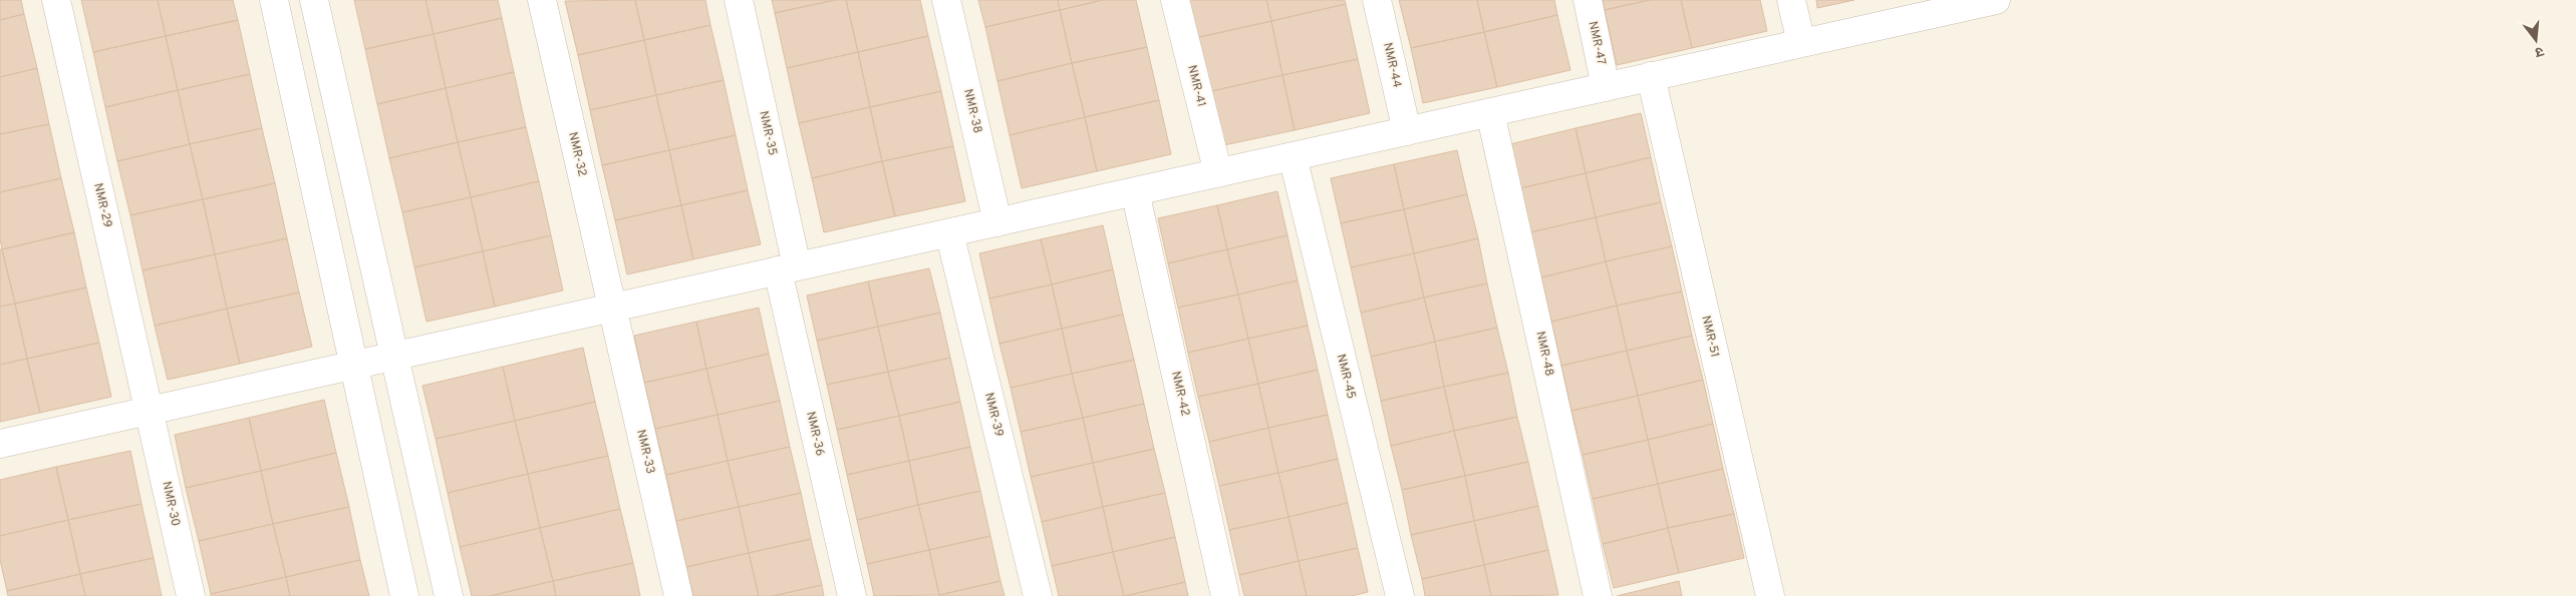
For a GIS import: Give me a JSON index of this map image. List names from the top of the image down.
{
  "streets": {
    "street": [
      "NMR-47",
      "NMR-44",
      "NMR-41",
      "NMR-38",
      "NMR-35",
      "NMR-32",
      "NMR-29",
      "NMR-51",
      "NMR-48",
      "NMR-45",
      "NMR-42",
      "NMR-39",
      "NMR-36",
      "NMR-33",
      "NMR-30"
    ]
  },
  "crossings": [
    ["NMR-35", "NMR-36"],
    ["NMR-32", "NMR-33"],
    ["NMR-29", "NMR-30"]
  ],
  "north": "bottom"
}
